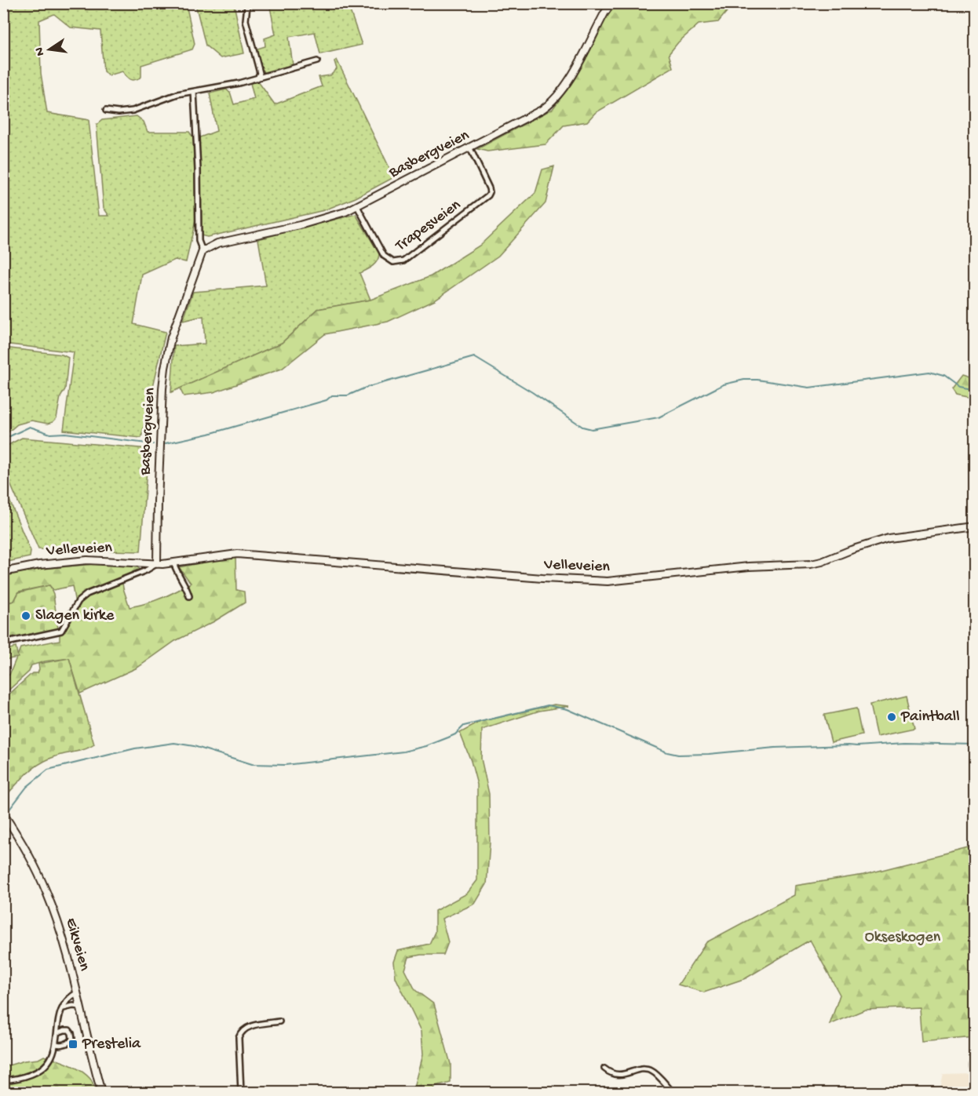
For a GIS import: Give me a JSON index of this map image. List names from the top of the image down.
{
  "streets": {
    "main road": ["Basbergveien", "Velleveien", "Eikveien"],
    "street": ["Trapesveien"]
  },
  "crossings": [
    ["Basbergveien", "Trapesveien"],
    ["Basbergveien", "Velleveien"]
  ],
  "parks": ["Okseskogen"],
  "places": {
    "other": ["Slagen kirke", "Paintball"],
    "transit": ["Prestelia"]
  },
  "north": "left"
}
